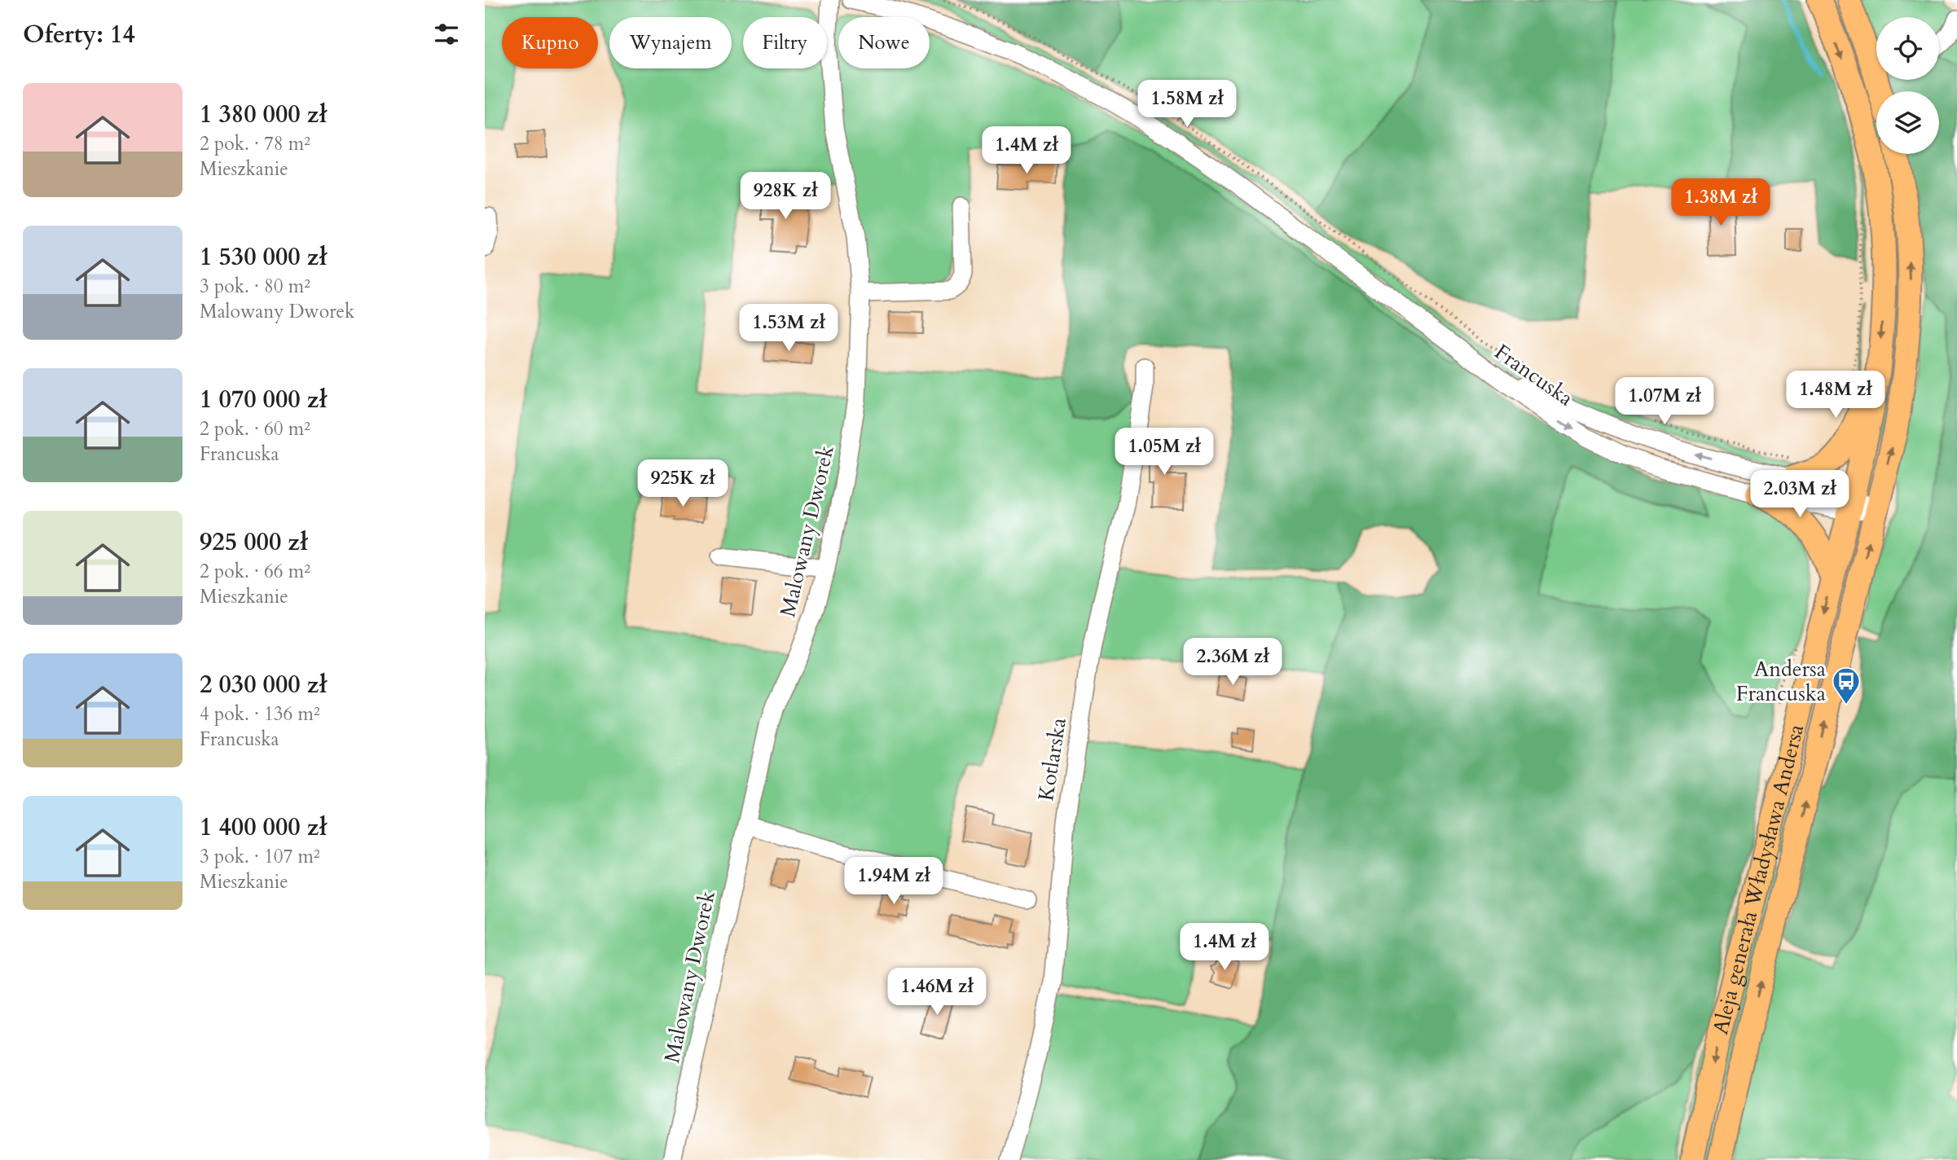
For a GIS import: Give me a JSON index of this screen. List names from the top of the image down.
{
  "streets": {
    "main road": ["Aleja generała Władysława Andersa"],
    "street": ["Francuska", "Malowany Dworek", "Kotlarska"]
  },
  "crossings": [
    ["Francuska", "Aleja generała Władysława Andersa"]
  ],
  "places": {
    "bus stop": ["Andersa Francuska"]
  },
  "page": {
    "heading": "Oferty: 14",
    "chip": [
      "Kupno",
      "Wynajem",
      "Filtry",
      "Nowe"
    ],
    "list": [
      {
        "name": "1 380 000 zł",
        "note": "2 pok. · 78 m² · Mieszkanie"
      },
      {
        "name": "1 530 000 zł",
        "note": "3 pok. · 80 m² · Malowany Dworek"
      },
      {
        "name": "1 070 000 zł",
        "note": "2 pok. · 60 m² · Francuska"
      },
      {
        "name": "925 000 zł",
        "note": "2 pok. · 66 m² · Mieszkanie"
      },
      {
        "name": "2 030 000 zł",
        "note": "4 pok. · 136 m² · Francuska"
      },
      {
        "name": "1 400 000 zł",
        "note": "3 pok. · 107 m² · Mieszkanie"
      }
    ],
    "price": [
      "1.58M zł",
      "1.4M zł",
      "928K zł",
      "1.38M zł",
      "1.53M zł",
      "1.48M zł",
      "1.07M zł",
      "1.05M zł",
      "925K zł",
      "2.03M zł",
      "2.36M zł",
      "1.94M zł",
      "1.4M zł",
      "1.46M zł"
    ]
  }
}
